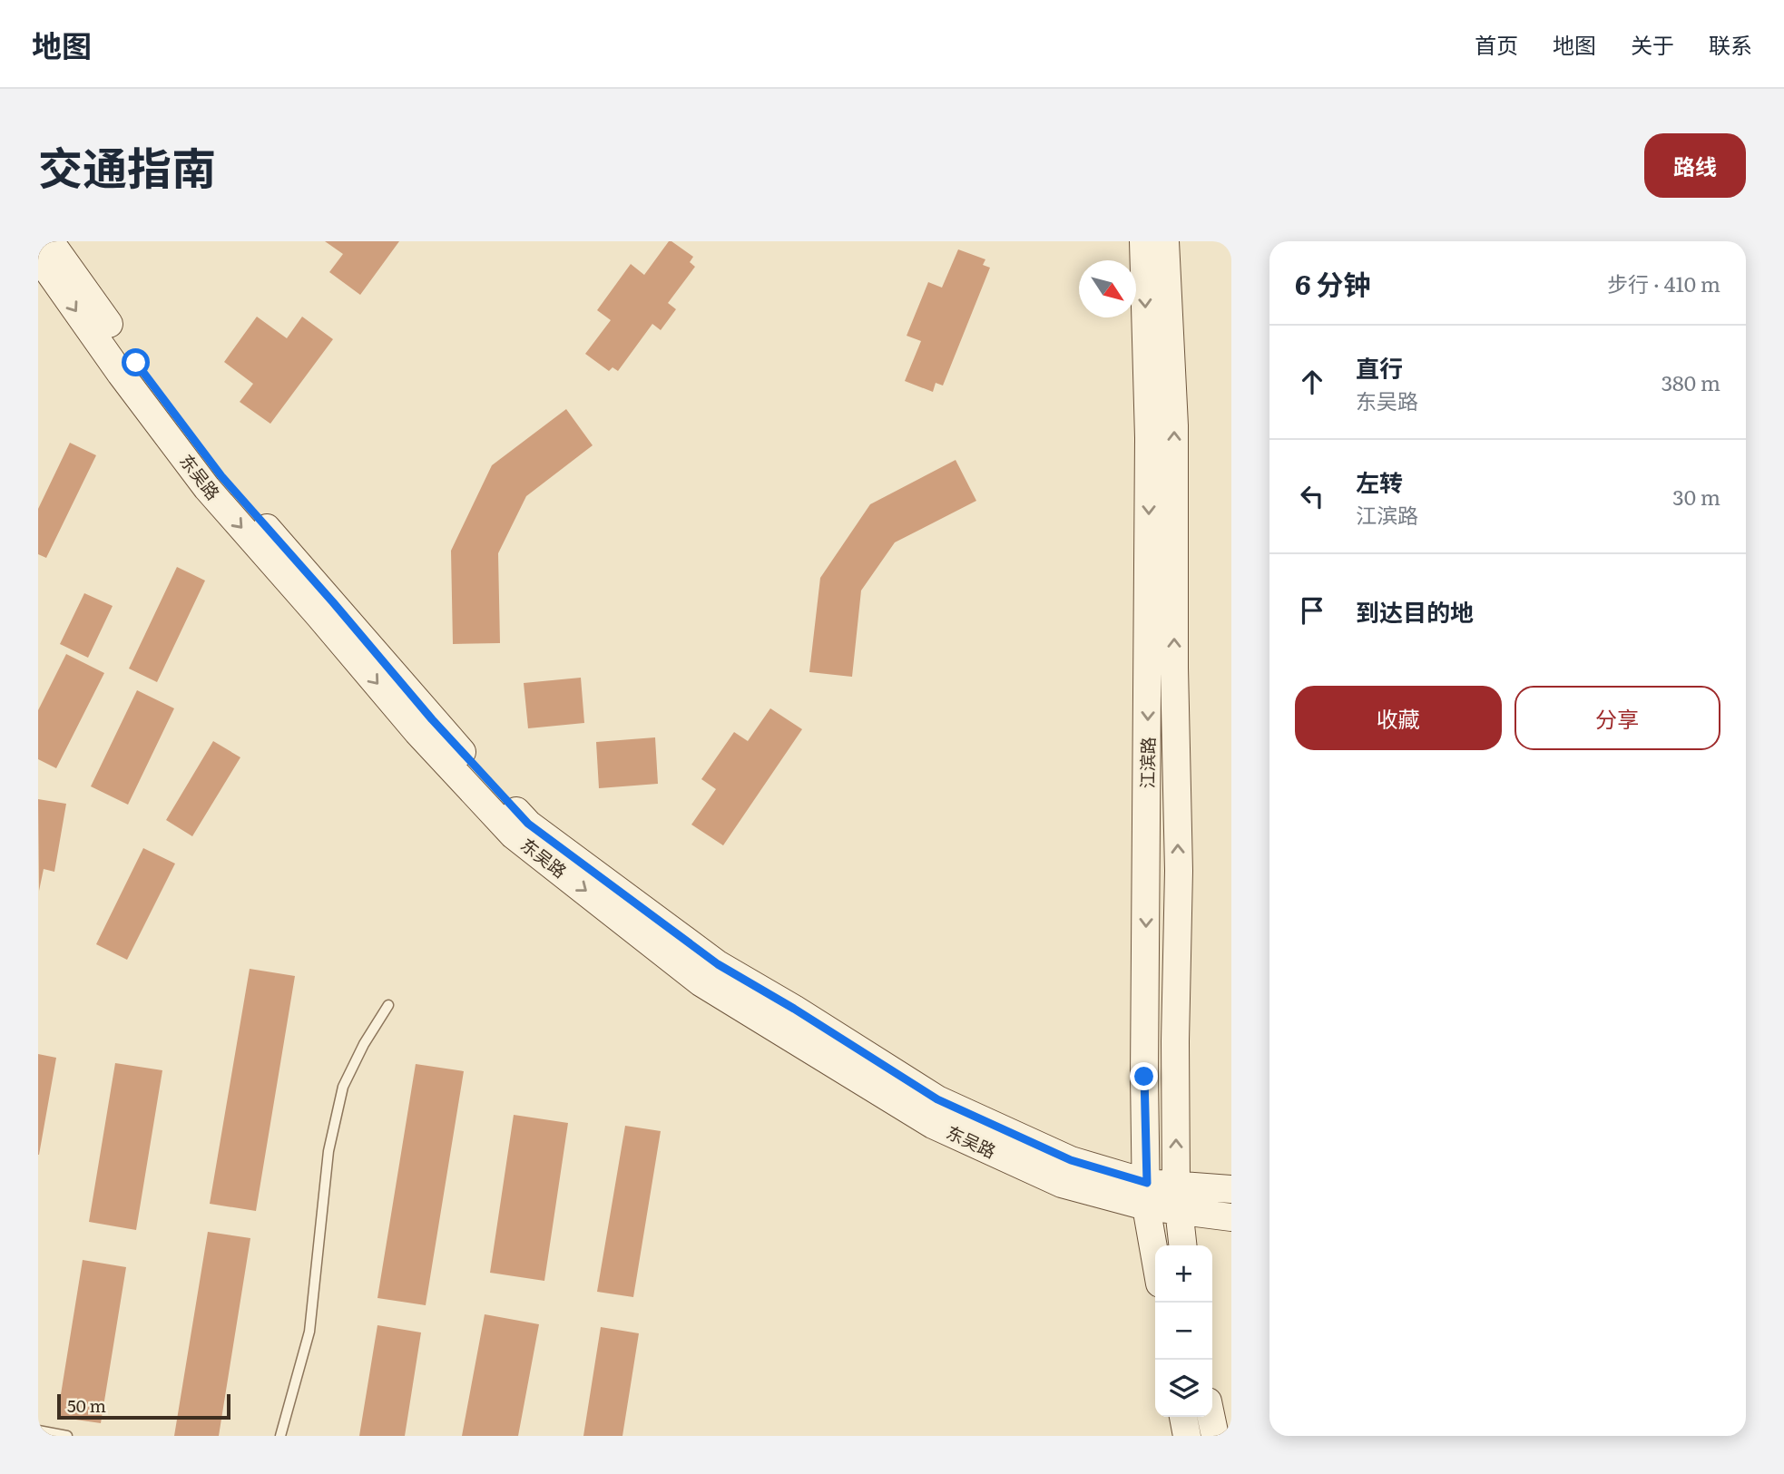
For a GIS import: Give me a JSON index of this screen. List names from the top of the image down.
{
  "streets": {
    "main road": ["东吴路", "江滨路"]
  },
  "crossings": [
    ["东吴路", "江滨路"]
  ],
  "scale_bar": "50 m",
  "north": "bottom right",
  "page": {
    "header": "地图",
    "nav": [
      "首页",
      "地图",
      "关于",
      "联系"
    ],
    "title": "交通指南",
    "buttons": [
      "路线",
      ["收藏", "分享"]
    ],
    "heading": ["6 分钟", "步行 · 410 m"],
    "list": [
      ["直行", "东吴路", "380 m"],
      ["左转", "江滨路", "30 m"],
      "到达目的地"
    ],
    "map_buttons": ["+", "−"],
    "scale": "50 m"
  }
}
